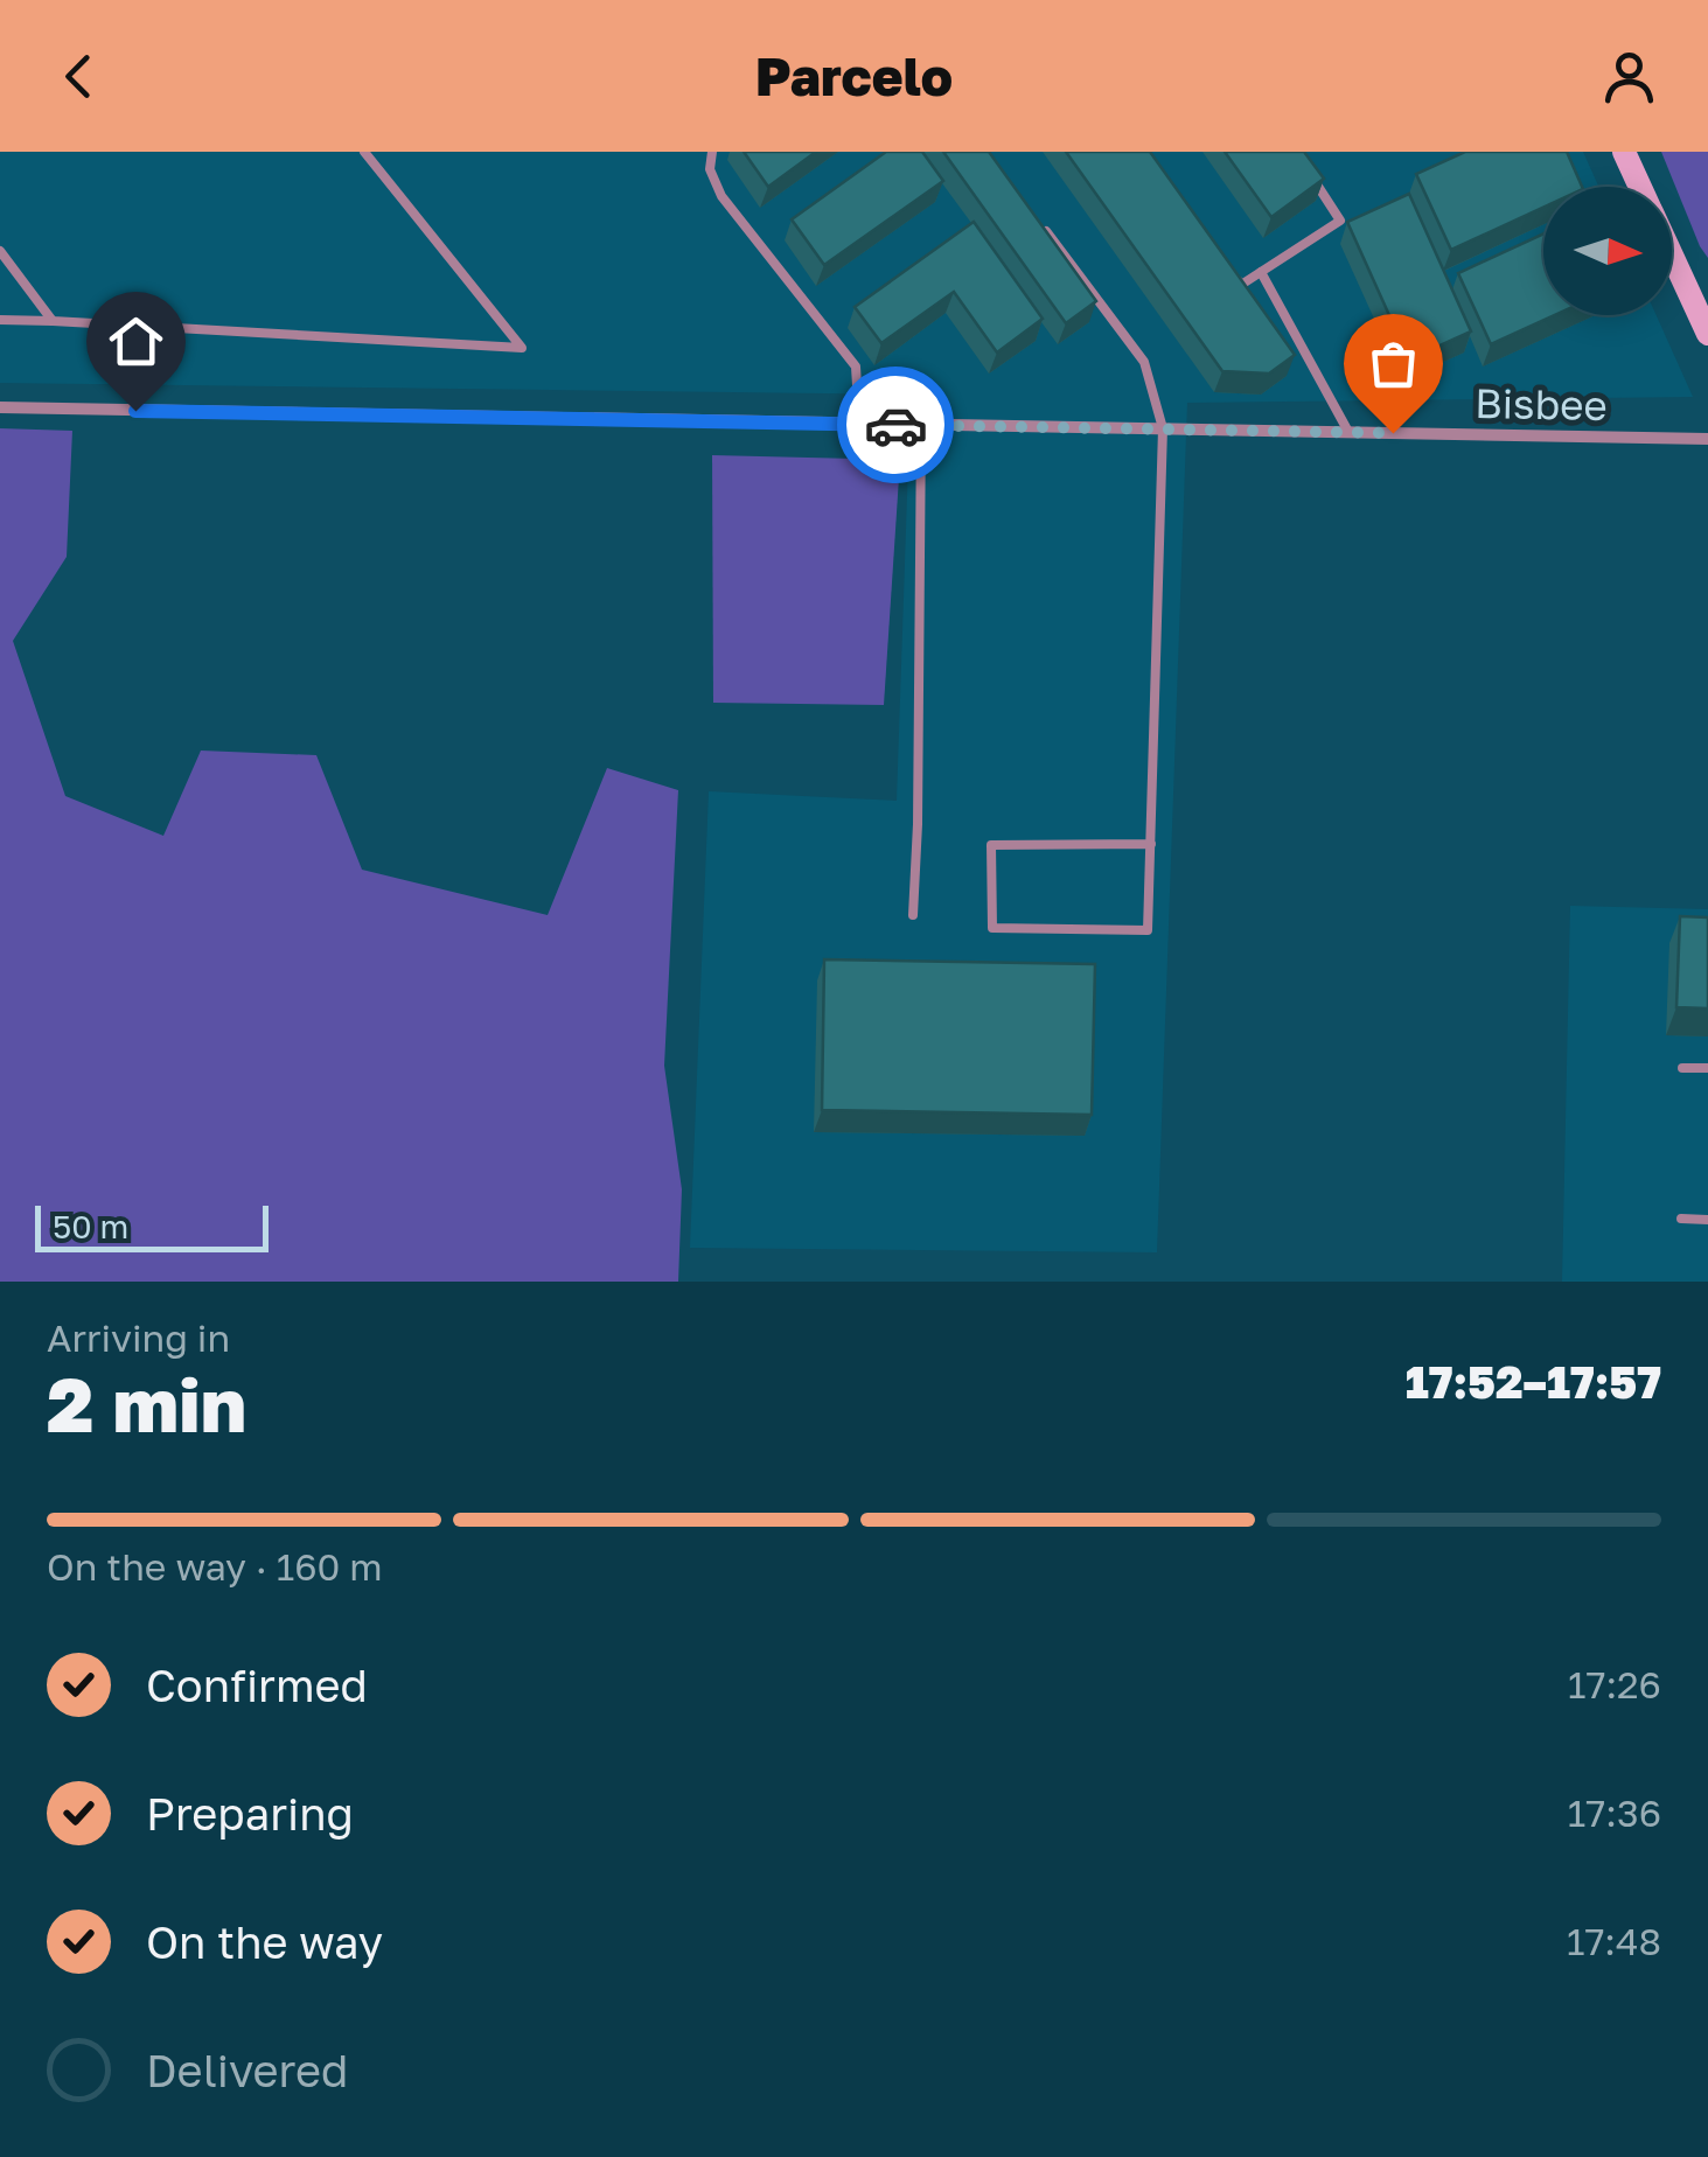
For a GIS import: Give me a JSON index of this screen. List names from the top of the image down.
{
  "streets": {
    "street": ["Bisbee"]
  },
  "scale_bar": "50 m",
  "north": "right",
  "page": {
    "header": "Parcelo",
    "scale": "50 m",
    "heading": ["2 min", "Arriving in", "17:52–17:57"],
    "bar": "On the way · 160 m",
    "list": [
      ["Confirmed", "17:26"],
      ["Preparing", "17:36"],
      ["On the way", "17:48"],
      "Delivered"
    ]
  }
}
